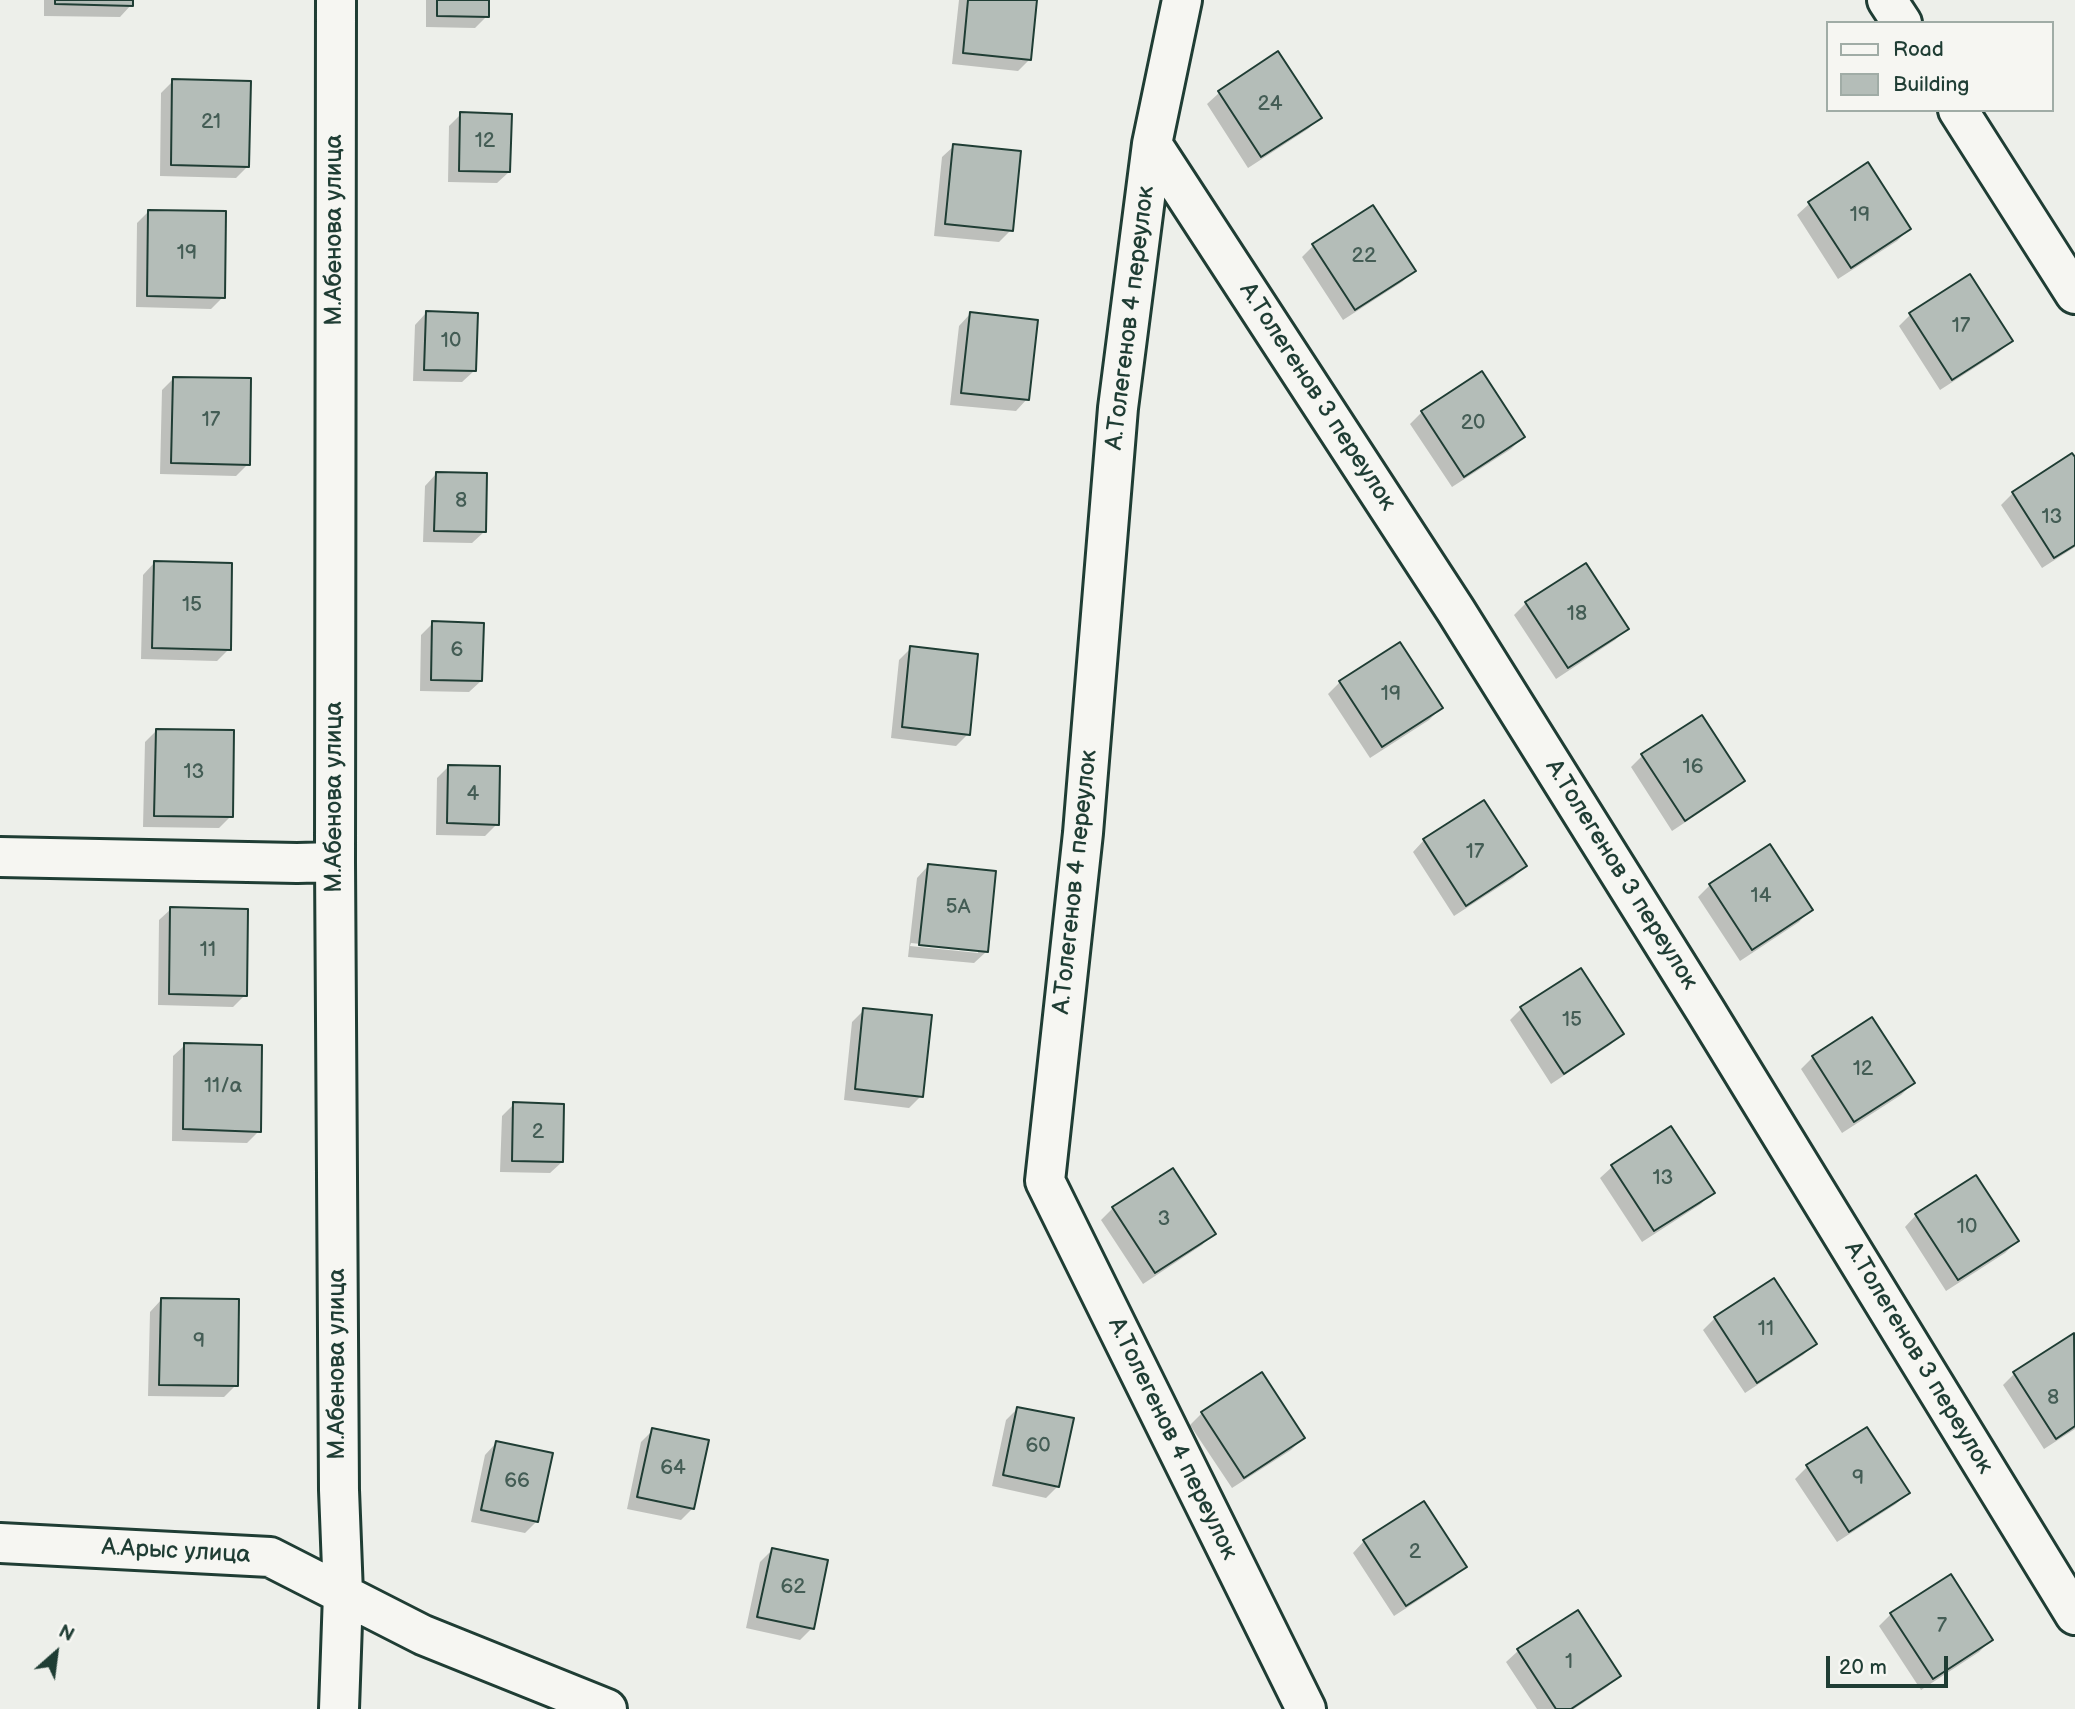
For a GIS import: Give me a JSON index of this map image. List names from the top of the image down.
{
  "streets": {
    "street": [
      "М.Абенова улица",
      "А.Толегенов 4 переулок",
      "А.Толегенов 3 переулок",
      "А.Арыс улица"
    ]
  },
  "crossings": [
    ["М.Абенова улица", "А.Арыс улица"],
    ["А.Толегенов 4 переулок", "А.Толегенов 3 переулок"]
  ],
  "house_numbers": [
    "24",
    "21",
    "12",
    "19",
    "19",
    "22",
    "17",
    "10",
    "17",
    "20",
    "8",
    "13",
    "15",
    "18",
    "6",
    "19",
    "16",
    "13",
    "4",
    "17",
    "14",
    "5А",
    "11",
    "15",
    "12",
    "11/а",
    "2",
    "13",
    "3",
    "10",
    "11",
    "9",
    "8",
    "60",
    "64",
    "9",
    "66",
    "2",
    "62",
    "7",
    "1"
  ],
  "legend": ["Road", "Building"],
  "scale_bar": "20 m",
  "north": "top right"
}
